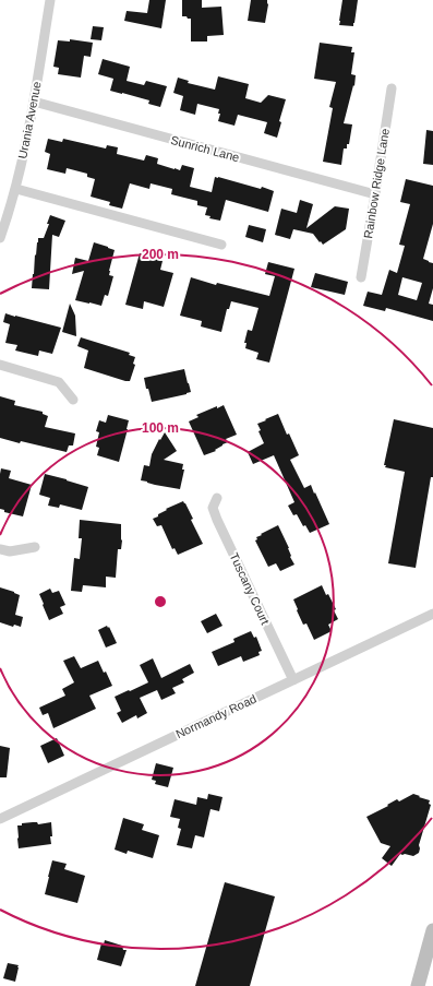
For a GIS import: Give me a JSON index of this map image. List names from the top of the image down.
{
  "streets": {
    "street": [
      "Urania Avenue",
      "Sunrich Lane",
      "Rainbow Ridge Lane",
      "Tuscany Court",
      "Normandy Road"
    ]
  },
  "crossings": [
    ["Urania Avenue", "Sunrich Lane"],
    ["Sunrich Lane", "Rainbow Ridge Lane"],
    ["Tuscany Court", "Normandy Road"]
  ],
  "rings": ["200 m", "100 m"]
}
